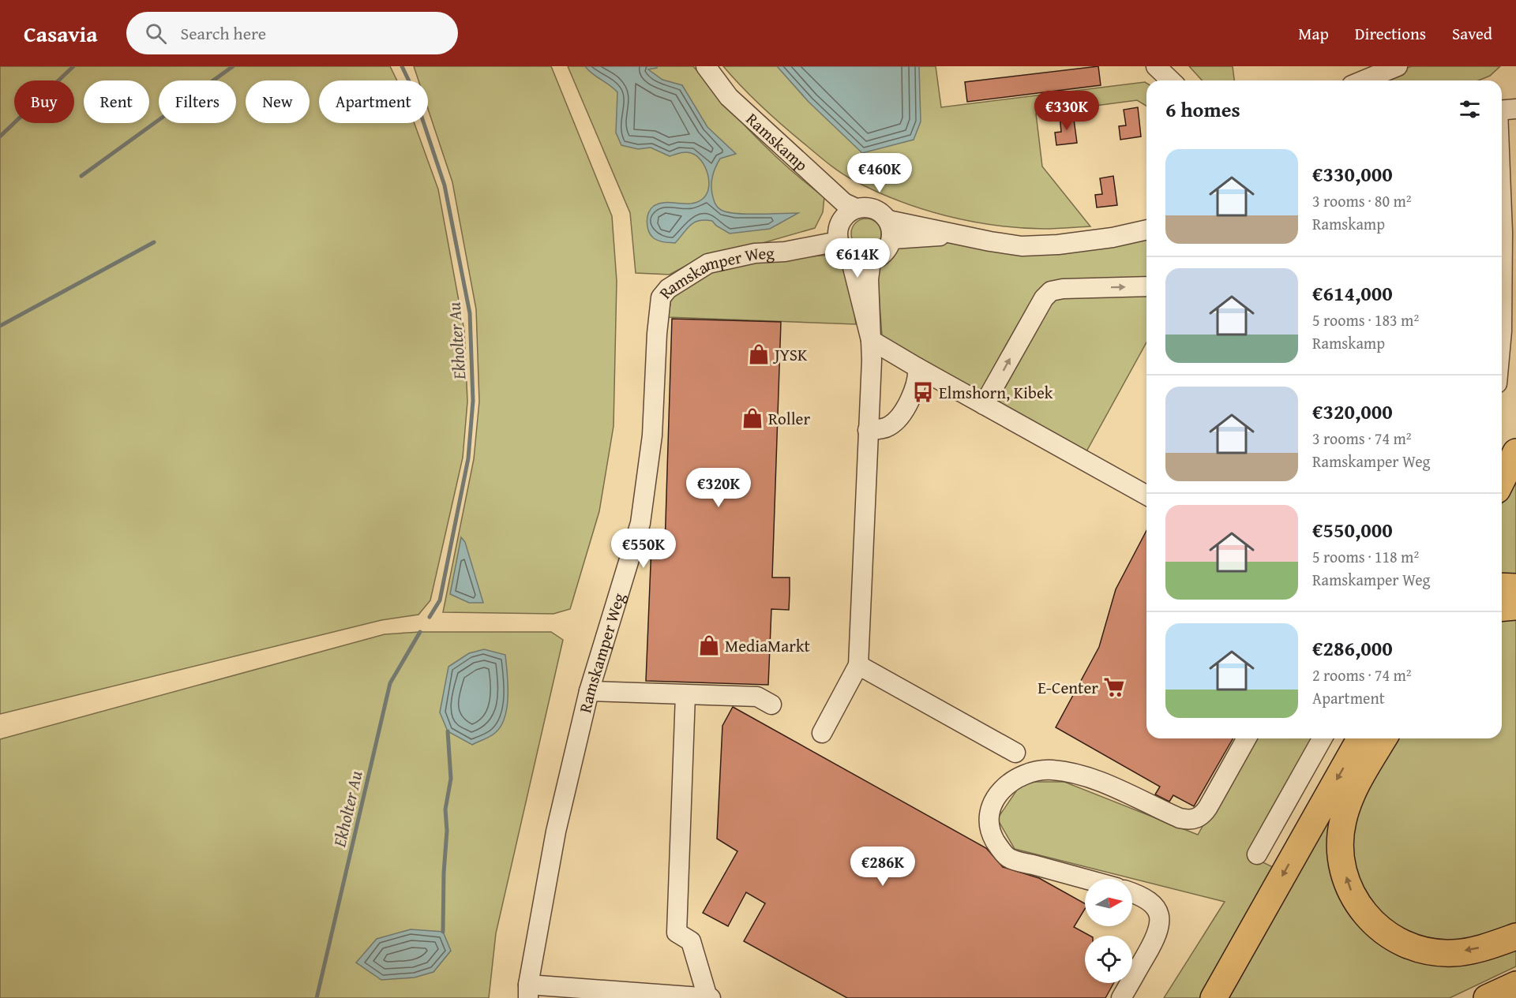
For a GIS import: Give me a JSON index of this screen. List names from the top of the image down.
{
  "streets": {
    "street": ["Ramskamp", "Ramskamper Weg"]
  },
  "crossings": [
    ["Ramskamp", "Ramskamper Weg"]
  ],
  "water": ["Ekholter Au"],
  "places": {
    "shop": ["JYSK", "Roller", "MediaMarkt"],
    "bus stop": ["Elmshorn, Kibek"],
    "supermarket": ["E-Center"]
  },
  "north": "right",
  "page": {
    "header": "Casavia",
    "search": "Search here",
    "nav": ["Map", "Directions", "Saved"],
    "chip": [
      "Buy",
      "Rent",
      "Filters",
      "New",
      "Apartment"
    ],
    "heading": "6 homes",
    "price": [
      "€330K",
      "€460K",
      "€614K",
      "€320K",
      "€550K",
      "€286K"
    ],
    "list": [
      {
        "name": "€330,000",
        "note": "3 rooms · 80 m² · Ramskamp"
      },
      {
        "name": "€614,000",
        "note": "5 rooms · 183 m² · Ramskamp"
      },
      {
        "name": "€320,000",
        "note": "3 rooms · 74 m² · Ramskamper Weg"
      },
      {
        "name": "€550,000",
        "note": "5 rooms · 118 m² · Ramskamper Weg"
      },
      {
        "name": "€286,000",
        "note": "2 rooms · 74 m² · Apartment"
      }
    ]
  }
}
